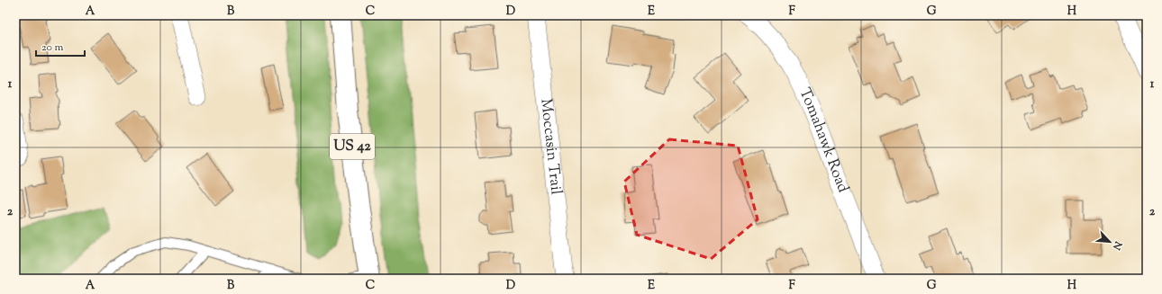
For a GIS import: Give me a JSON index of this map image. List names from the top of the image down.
{
  "streets": {
    "main road": ["US 42"],
    "street": ["Tomahawk Road", "Moccasin Trail"]
  },
  "scale_bar": "20 m",
  "north": "bottom right",
  "grid": {
    "columns": [
      "A",
      "B",
      "C",
      "D",
      "E",
      "F",
      "G",
      "H"
    ],
    "rows": ["1", "2"]
  }
}
